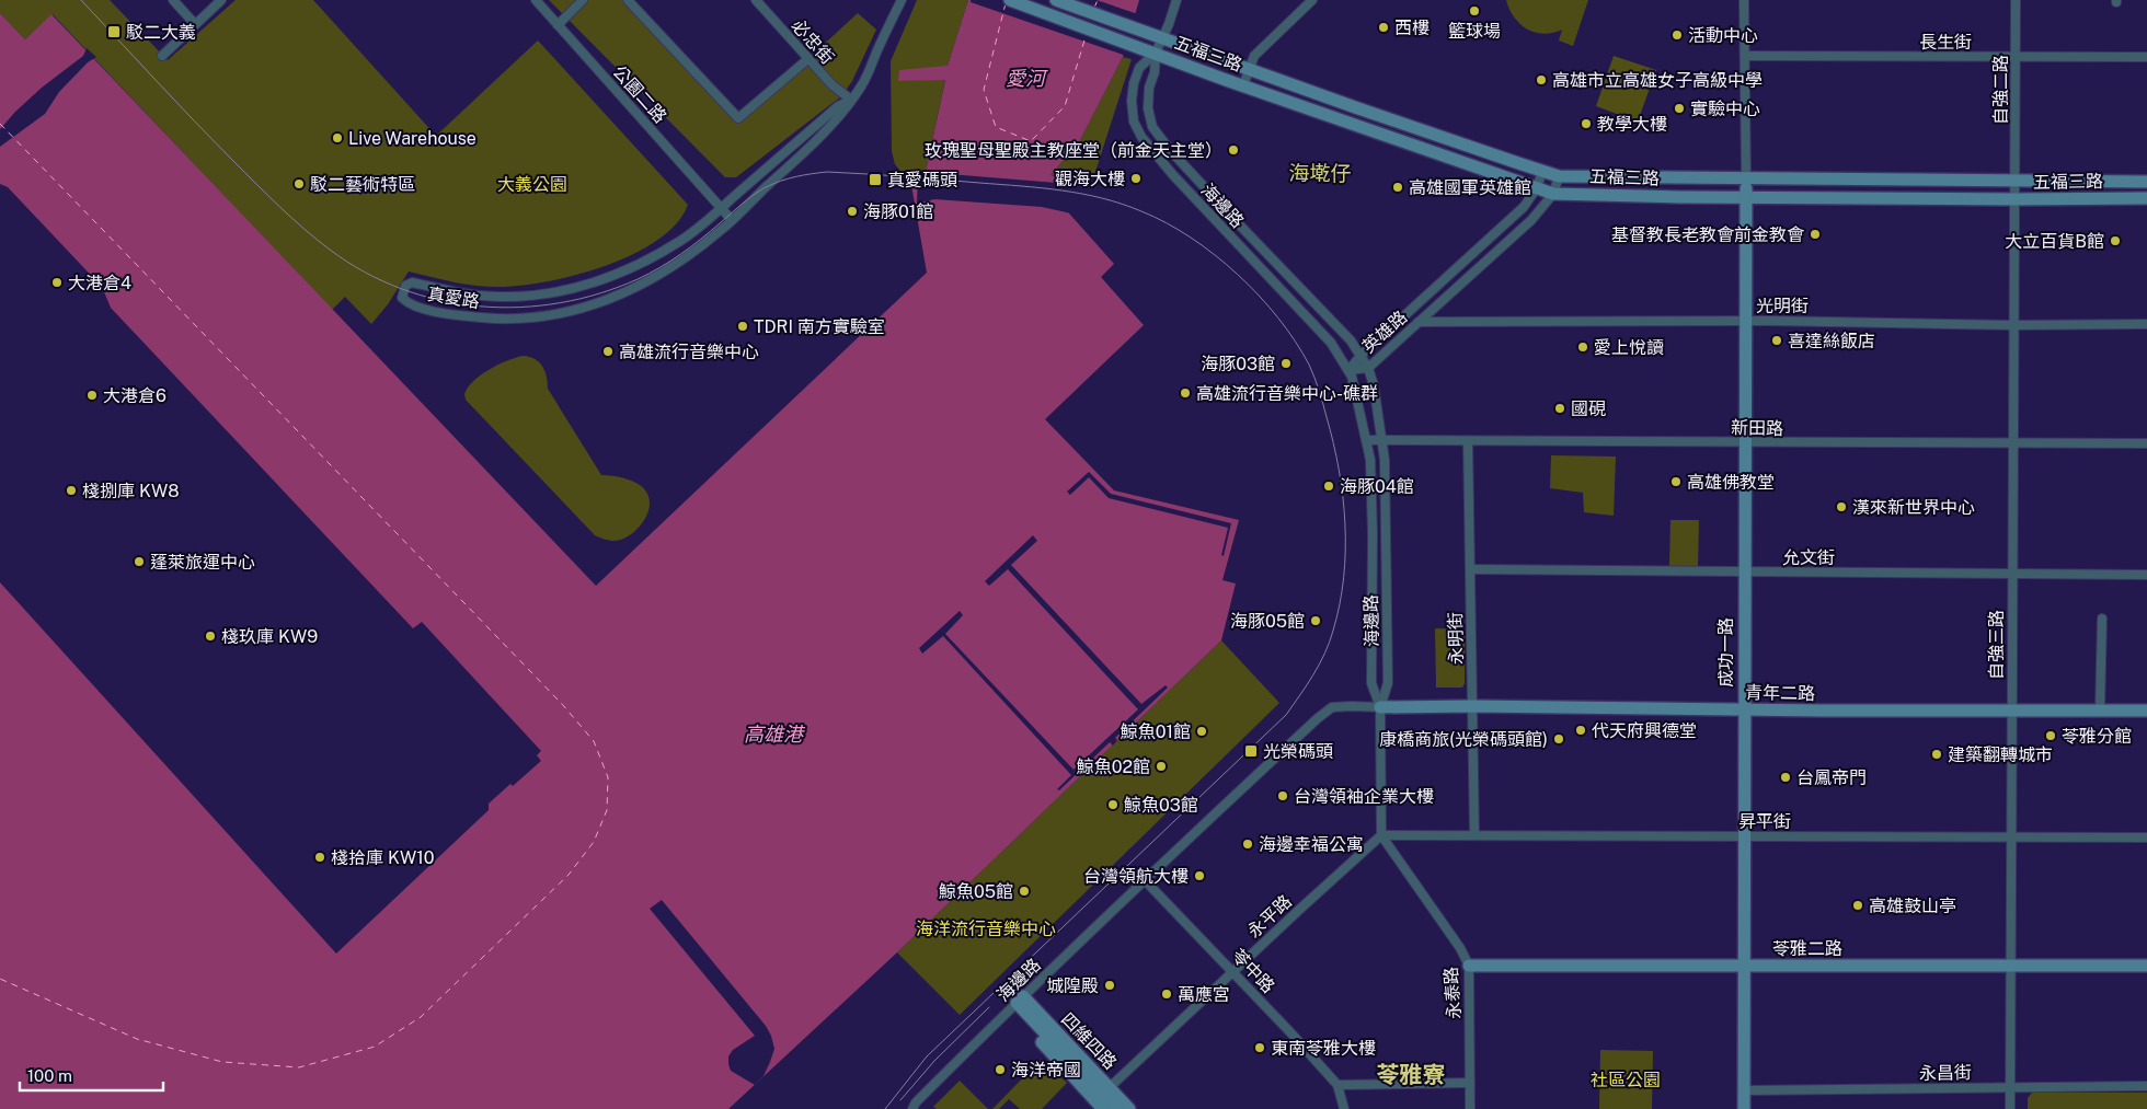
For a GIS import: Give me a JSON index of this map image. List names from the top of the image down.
{
  "streets": {
    "street": [
      "必忠街",
      "長生街",
      "五福三路",
      "自強二路",
      "公園二路",
      "海邊路",
      "真愛路",
      "光明街",
      "英雄路",
      "新田路",
      "允文街",
      "永明街",
      "自強三路",
      "成功一路",
      "青年二路",
      "昇平街",
      "永平路",
      "苓雅二路",
      "苓中路",
      "永泰路",
      "四維四路",
      "永昌街"
    ]
  },
  "crossings": [
    ["長生街", "自強二路"],
    ["五福三路", "自強二路"],
    ["五福三路", "海邊路"],
    ["五福三路", "英雄路"],
    ["五福三路", "自強三路"],
    ["五福三路", "成功一路"],
    ["自強二路", "自強三路"],
    ["公園二路", "真愛路"],
    ["海邊路", "英雄路"],
    ["海邊路", "新田路"],
    ["海邊路", "青年二路"],
    ["海邊路", "苓中路"],
    ["海邊路", "四維四路"],
    ["光明街", "英雄路"],
    ["光明街", "自強三路"],
    ["光明街", "成功一路"],
    ["新田路", "永明街"],
    ["新田路", "自強三路"],
    ["新田路", "成功一路"],
    ["允文街", "永明街"],
    ["允文街", "自強三路"],
    ["允文街", "成功一路"],
    ["永明街", "青年二路"],
    ["永明街", "昇平街"],
    ["自強三路", "青年二路"],
    ["自強三路", "昇平街"],
    ["自強三路", "苓雅二路"],
    ["自強三路", "永昌街"],
    ["成功一路", "青年二路"],
    ["成功一路", "昇平街"],
    ["成功一路", "苓雅二路"],
    ["成功一路", "永昌街"],
    ["昇平街", "永平路"],
    ["昇平街", "永泰路"],
    ["永平路", "苓中路"],
    ["永平路", "永泰路"],
    ["永平路", "四維四路"],
    ["苓雅二路", "永泰路"]
  ],
  "districts": ["海墘仔", "苓雅寮"],
  "water": ["愛河", "高雄港"],
  "parks": ["大義公園", "海洋流行音樂中心", "社區公園"],
  "places": {
    "other": [
      "籃球場",
      "西樓",
      "活動中心",
      "高雄市立高雄女子高級中學",
      "實驗中心",
      "教學大樓",
      "Live Warehouse",
      "玫瑰聖母聖殿主教座堂（前金天主堂）",
      "觀海大樓",
      "駁二藝術特區",
      "高雄國軍英雄館",
      "海豚01館",
      "基督教長老教會前金教會",
      "大立百貨B館",
      "大港倉4",
      "TDRI 南方實驗室",
      "喜達絲飯店",
      "愛上悅讀",
      "高雄流行音樂中心",
      "海豚03館",
      "高雄流行音樂中心-礁群",
      "大港倉6",
      "國硯",
      "高雄佛教堂",
      "海豚04館",
      "棧捌庫 KW8",
      "漢來新世界中心",
      "蓬萊旅運中心",
      "海豚05館",
      "棧玖庫 KW9",
      "代天府興德堂",
      "鯨魚01館",
      "苓雅分館",
      "康橋商旅(光榮碼頭館)",
      "建築翻轉城市",
      "鯨魚02館",
      "台鳳帝門",
      "台灣領袖企業大樓",
      "鯨魚03館",
      "海邊幸福公寓",
      "棧拾庫 KW10",
      "台灣領航大樓",
      "鯨魚05館",
      "高雄鼓山亭",
      "城隍殿",
      "萬應宮",
      "東南苓雅大樓",
      "海洋帝國"
    ],
    "transit": ["駁二大義", "真愛碼頭", "光榮碼頭"]
  },
  "scale_bar": "100 m"
}
